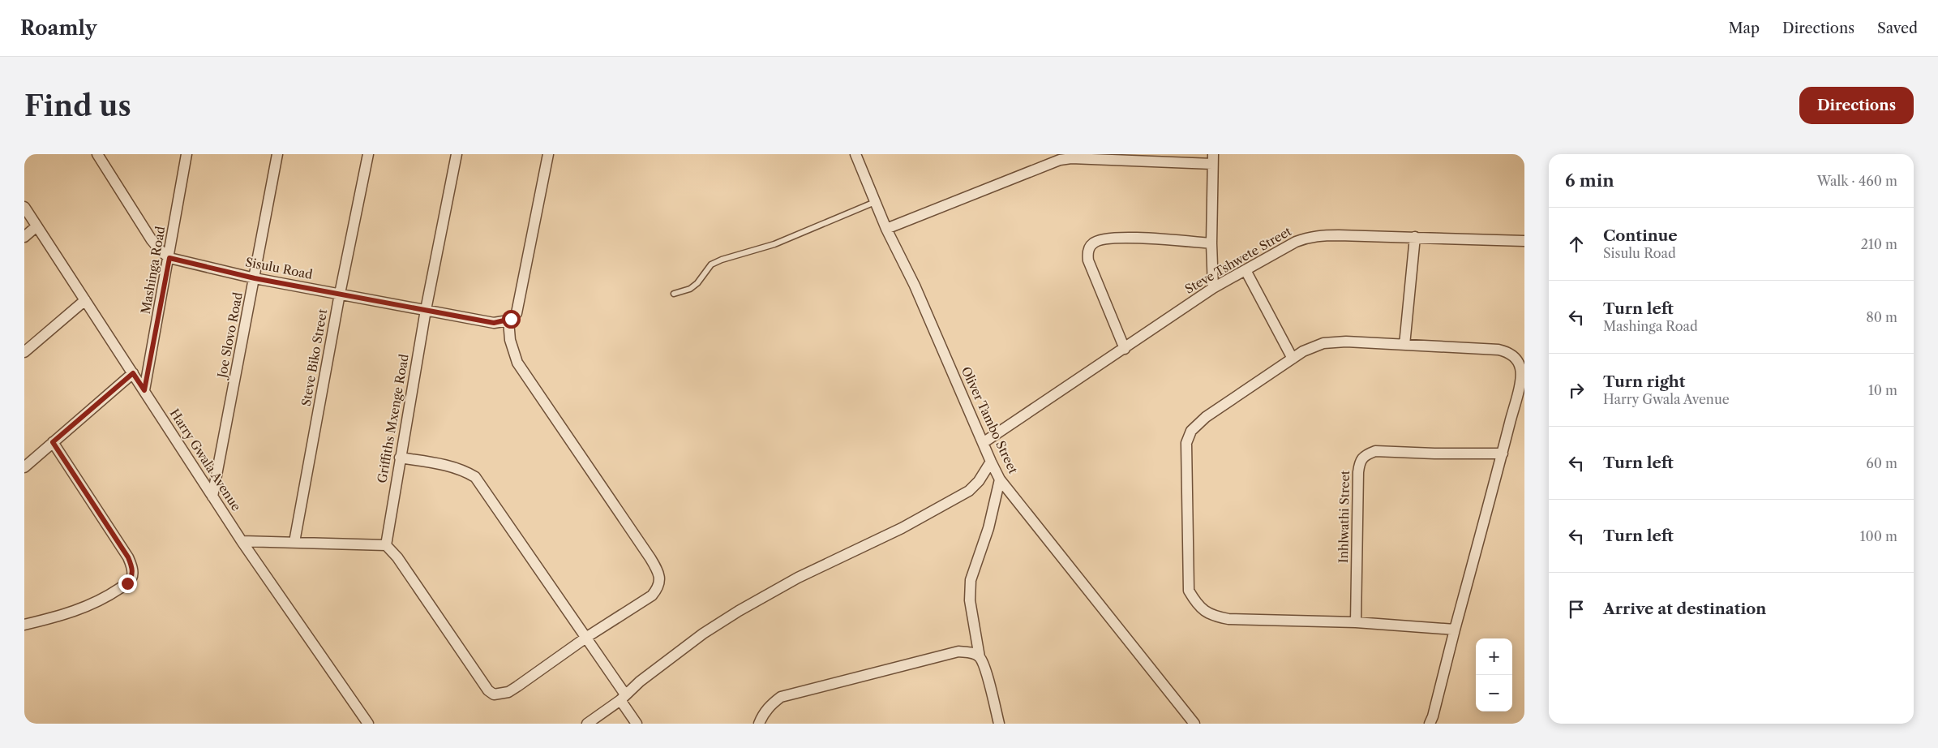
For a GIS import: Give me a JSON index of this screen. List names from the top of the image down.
{
  "streets": {
    "street": [
      "Steve Tshwete Street",
      "Sisulu Road",
      "Mashinga Road",
      "Joe Slovo Road",
      "Steve Biko Street",
      "Griffiths Mxenge Road",
      "Oliver Tambo Street",
      "Harry Gwala Avenue",
      "Inhlwathi Street"
    ]
  },
  "crossings": [
    ["Steve Tshwete Street", "Oliver Tambo Street"],
    ["Sisulu Road", "Mashinga Road"],
    ["Sisulu Road", "Joe Slovo Road"],
    ["Sisulu Road", "Steve Biko Street"],
    ["Sisulu Road", "Griffiths Mxenge Road"],
    ["Mashinga Road", "Harry Gwala Avenue"],
    ["Joe Slovo Road", "Harry Gwala Avenue"]
  ],
  "page": {
    "header": "Roamly",
    "nav": ["Map", "Directions", "Saved"],
    "buttons": "Directions",
    "title": "Find us",
    "heading": ["6 min", "Walk · 460 m"],
    "list": [
      ["Continue", "Sisulu Road", "210 m"],
      ["Turn left", "Mashinga Road", "80 m"],
      ["Turn right", "Harry Gwala Avenue", "10 m"],
      ["Turn left", "60 m"],
      ["Turn left", "100 m"],
      "Arrive at destination"
    ],
    "map_buttons": ["+", "−"]
  }
}
